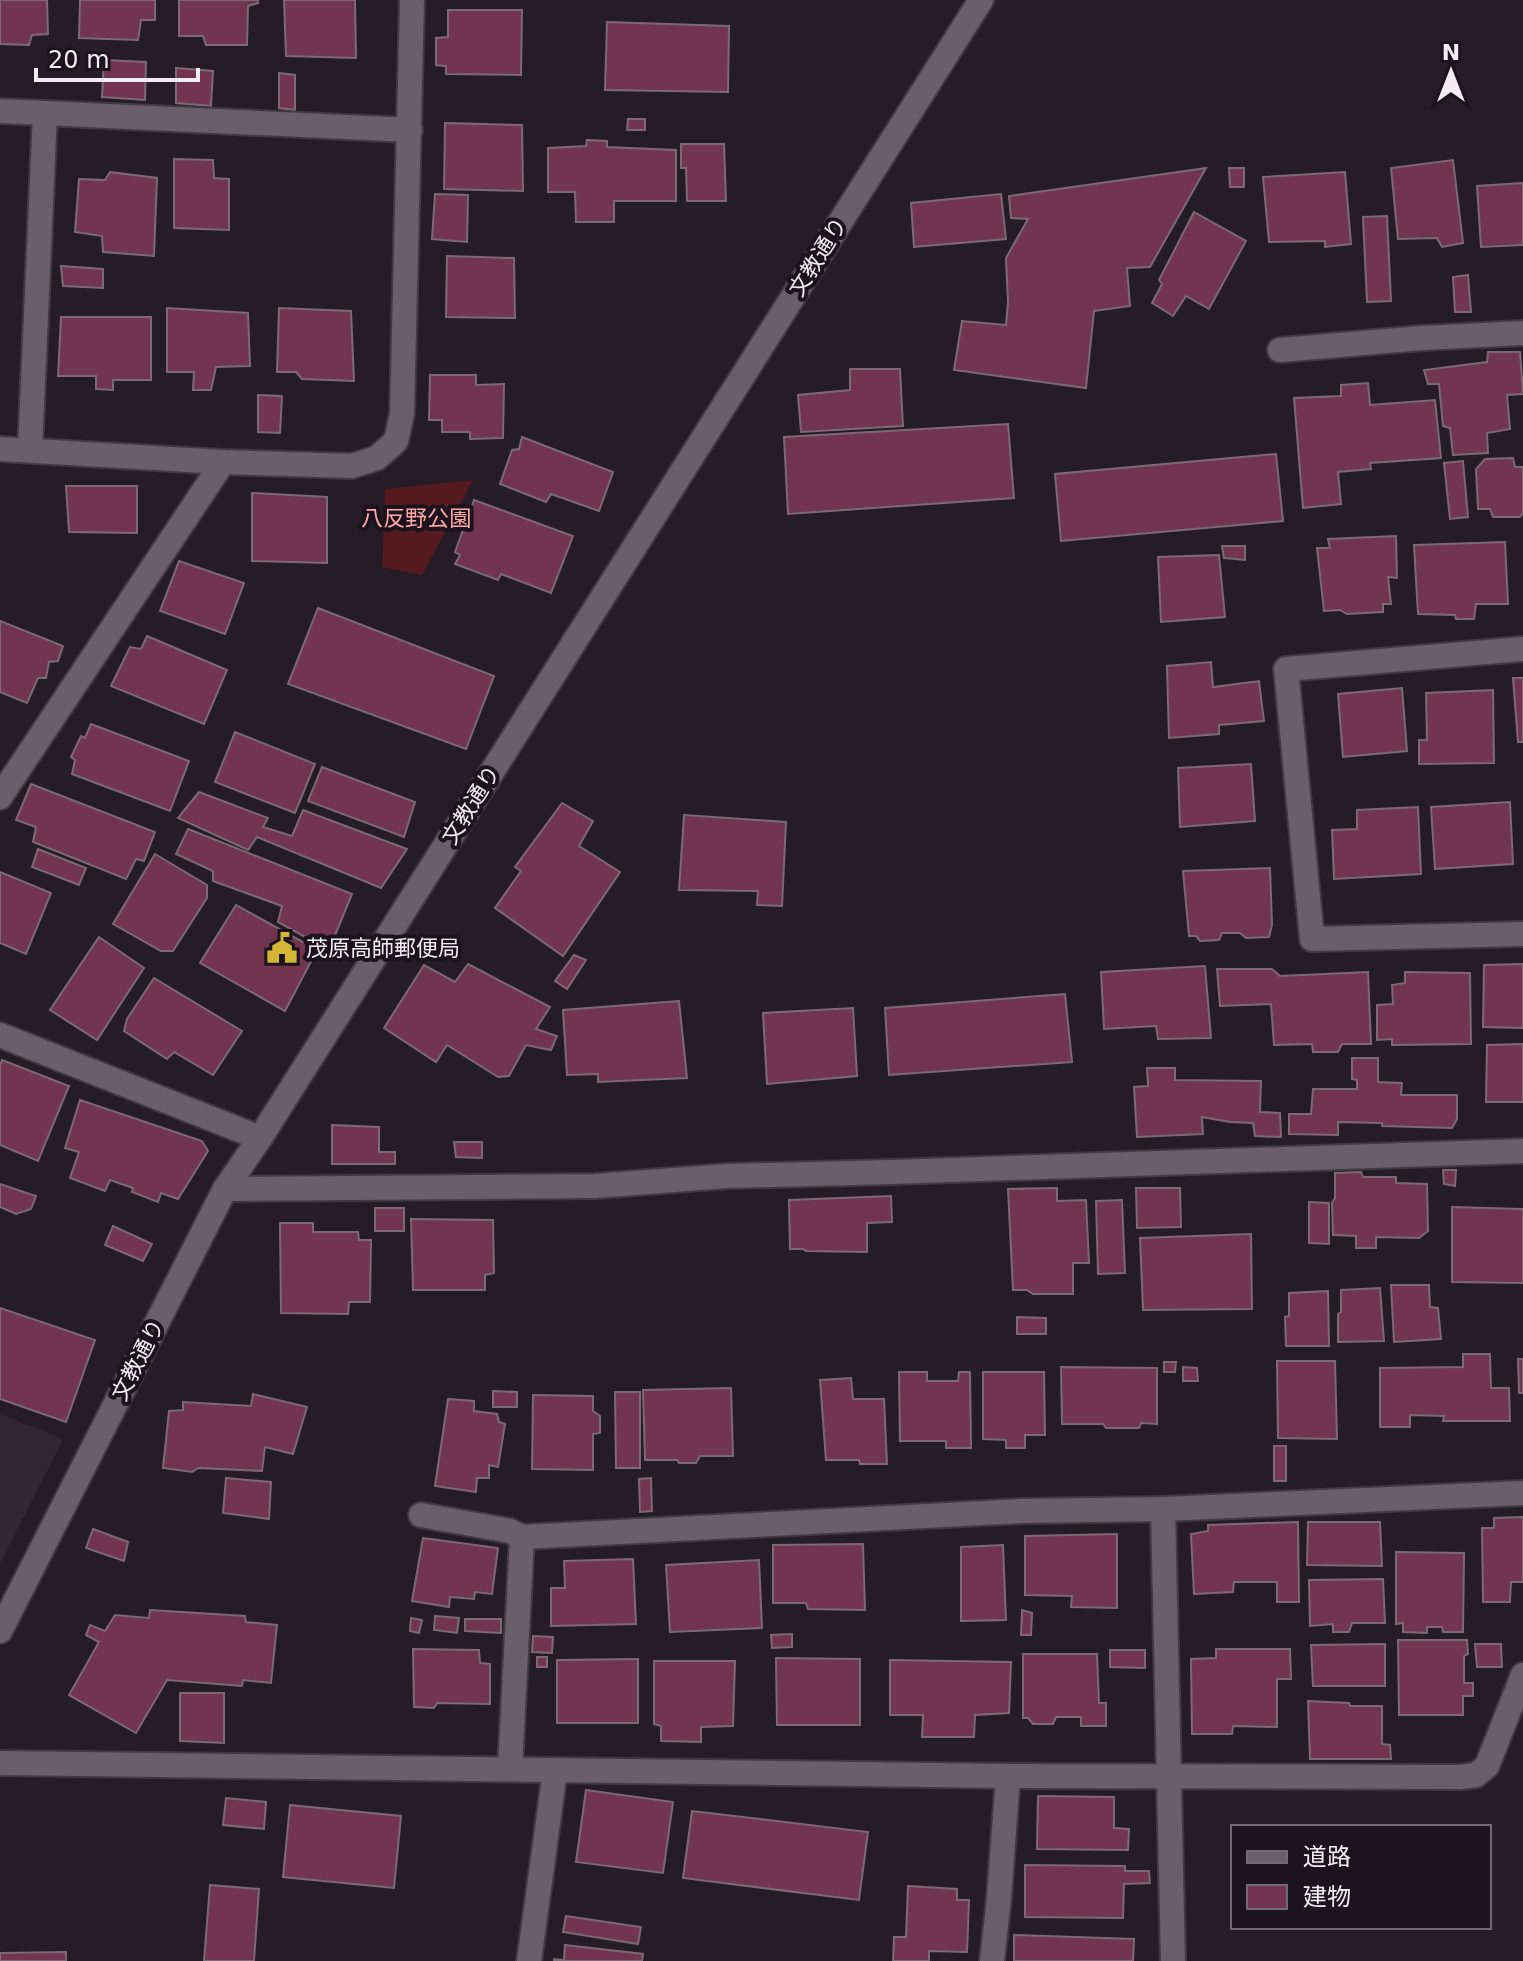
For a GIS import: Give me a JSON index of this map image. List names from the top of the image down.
{
  "streets": {
    "street": ["文教通り"]
  },
  "parks": ["八反野公園"],
  "places": {
    "public building": ["茂原高師郵便局"]
  },
  "legend": ["道路", "建物"],
  "scale_bar": "20 m",
  "north": "top"
}
